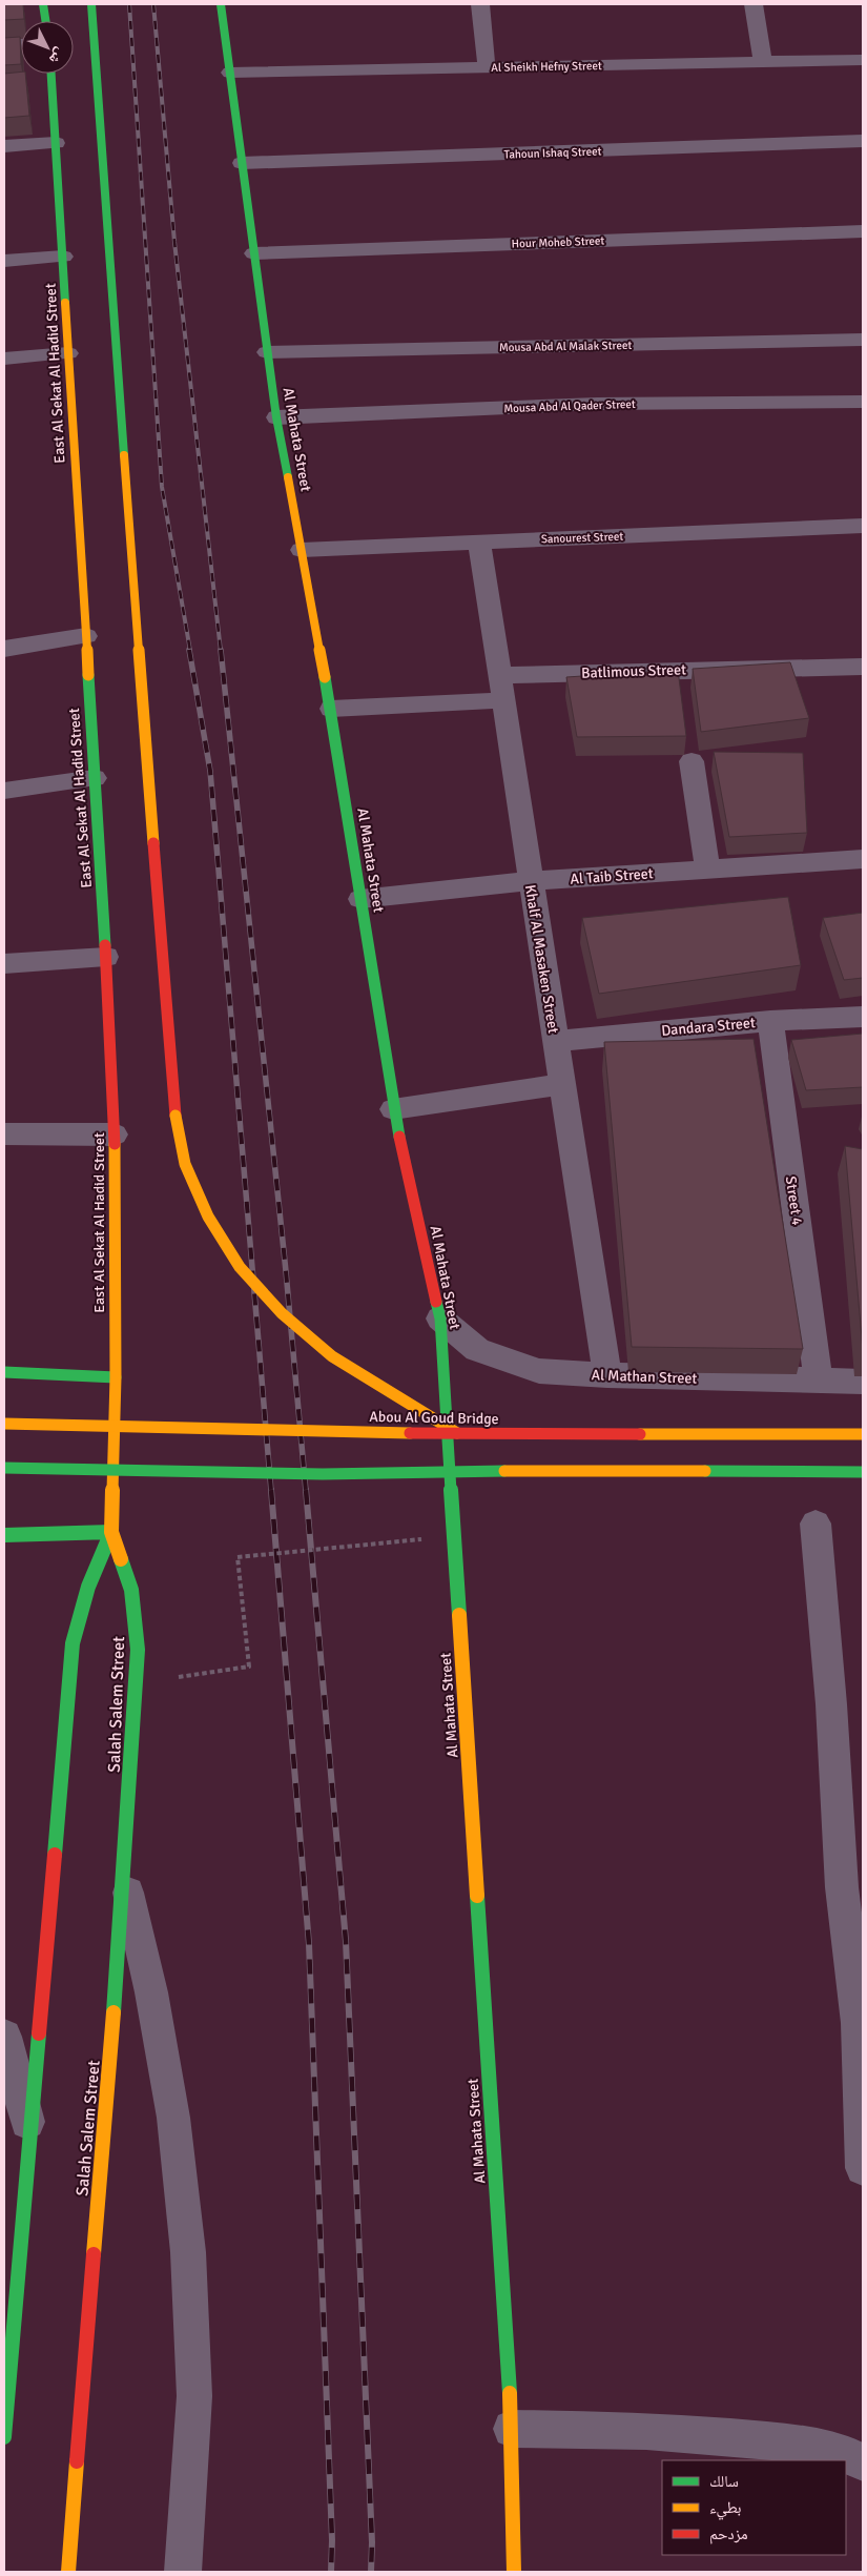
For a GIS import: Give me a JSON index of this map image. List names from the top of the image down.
{
  "streets": {
    "main road": [
      "East Al Sekat Al Hadid Street",
      "Al Mahata Street",
      "Abou Al Goud Bridge",
      "Salah Salem Street"
    ],
    "street": [
      "Al Sheikh Hefny Street",
      "Tahoun Ishaq Street",
      "Hour Moheb Street",
      "Mousa Abd Al Malak Street",
      "Mousa Abd Al Qader Street",
      "Sanourest Street",
      "Batlimous Street",
      "Al Taib Street",
      "Khalf Al Masaken Street",
      "Dandara Street",
      "Street 4",
      "Al Mathan Street"
    ]
  },
  "crossings": [
    ["Al Sheikh Hefny Street", "Al Mahata Street"],
    ["Tahoun Ishaq Street", "Al Mahata Street"],
    ["Hour Moheb Street", "Al Mahata Street"],
    ["Mousa Abd Al Malak Street", "Al Mahata Street"],
    ["East Al Sekat Al Hadid Street", "Salah Salem Street"],
    ["Mousa Abd Al Qader Street", "Al Mahata Street"],
    ["Al Mahata Street", "Sanourest Street"],
    ["Al Mahata Street", "Batlimous Street"],
    ["Al Mahata Street", "Al Taib Street"],
    ["Al Mahata Street", "Al Mathan Street"],
    ["Sanourest Street", "Khalf Al Masaken Street"],
    ["Batlimous Street", "Khalf Al Masaken Street"],
    ["Al Taib Street", "Khalf Al Masaken Street"],
    ["Khalf Al Masaken Street", "Dandara Street"],
    ["Khalf Al Masaken Street", "Al Mathan Street"],
    ["Dandara Street", "Street 4"],
    ["Street 4", "Al Mathan Street"]
  ],
  "legend": ["سالك", "بطيء", "مزدحم"],
  "north": "bottom right"
}
